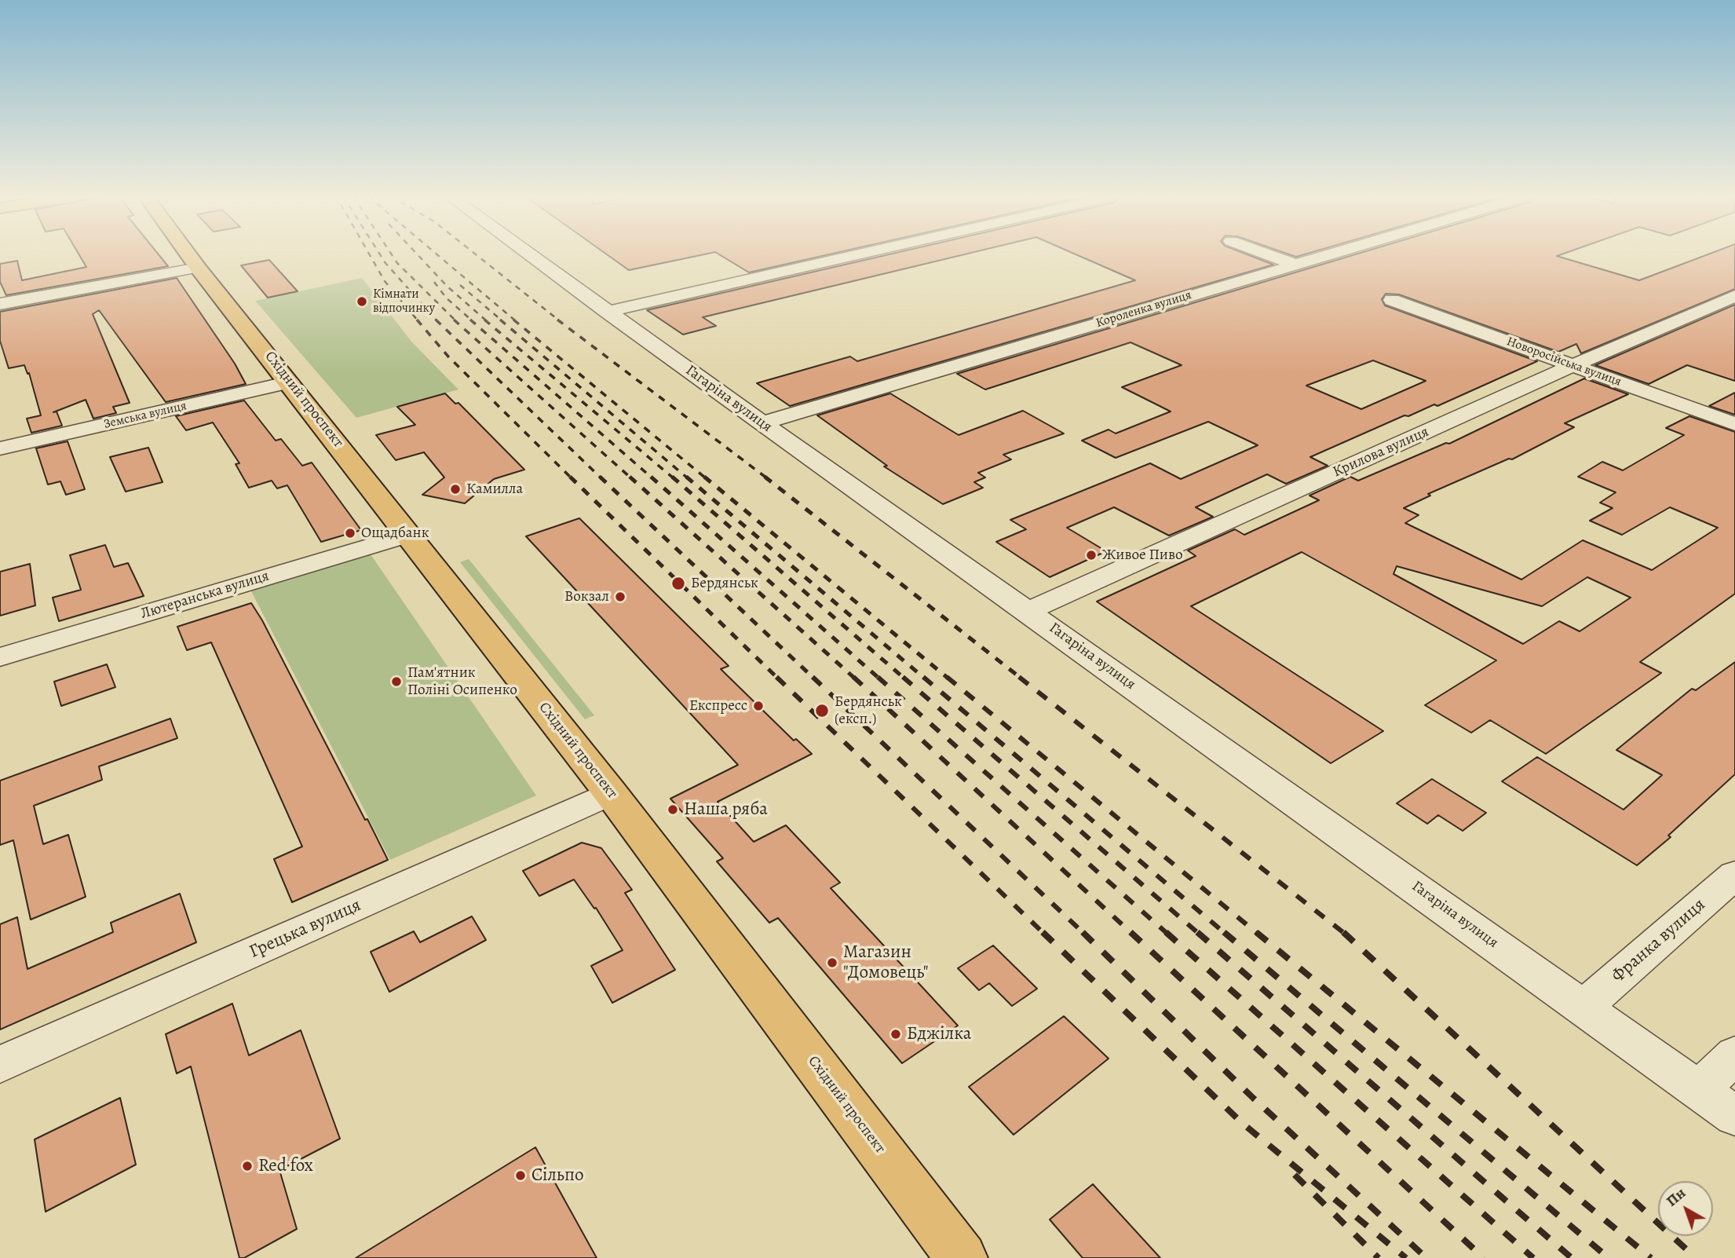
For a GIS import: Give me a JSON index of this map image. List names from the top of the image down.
{
  "streets": {
    "main road": ["Східний проспект"],
    "street": [
      "Короленка вулиця",
      "Новоросійська вулиця",
      "Гагаріна вулиця",
      "Земська вулиця",
      "Крилова вулиця",
      "Лютеранська вулиця",
      "Грецька вулиця",
      "Франка вулиця"
    ]
  },
  "crossings": [
    ["Короленка вулиця", "Гагаріна вулиця"],
    ["Новоросійська вулиця", "Крилова вулиця"],
    ["Гагаріна вулиця", "Крилова вулиця"],
    ["Гагаріна вулиця", "Франка вулиця"],
    ["Східний проспект", "Земська вулиця"],
    ["Східний проспект", "Лютеранська вулиця"],
    ["Східний проспект", "Грецька вулиця"]
  ],
  "places": [
    "Кімнати відпочинку",
    "Камилла",
    "Ощадбанк",
    "Живое Пиво",
    "Бердянськ",
    "Вокзал",
    "Пам'ятник Поліні Осипенко",
    "Експресс",
    "Бердянськ (експ.)",
    "Наша ряба",
    "Магазин \"Домовець\"",
    "Бджілка",
    "Red fox",
    "Сільпо"
  ],
  "north": "top left"
}
